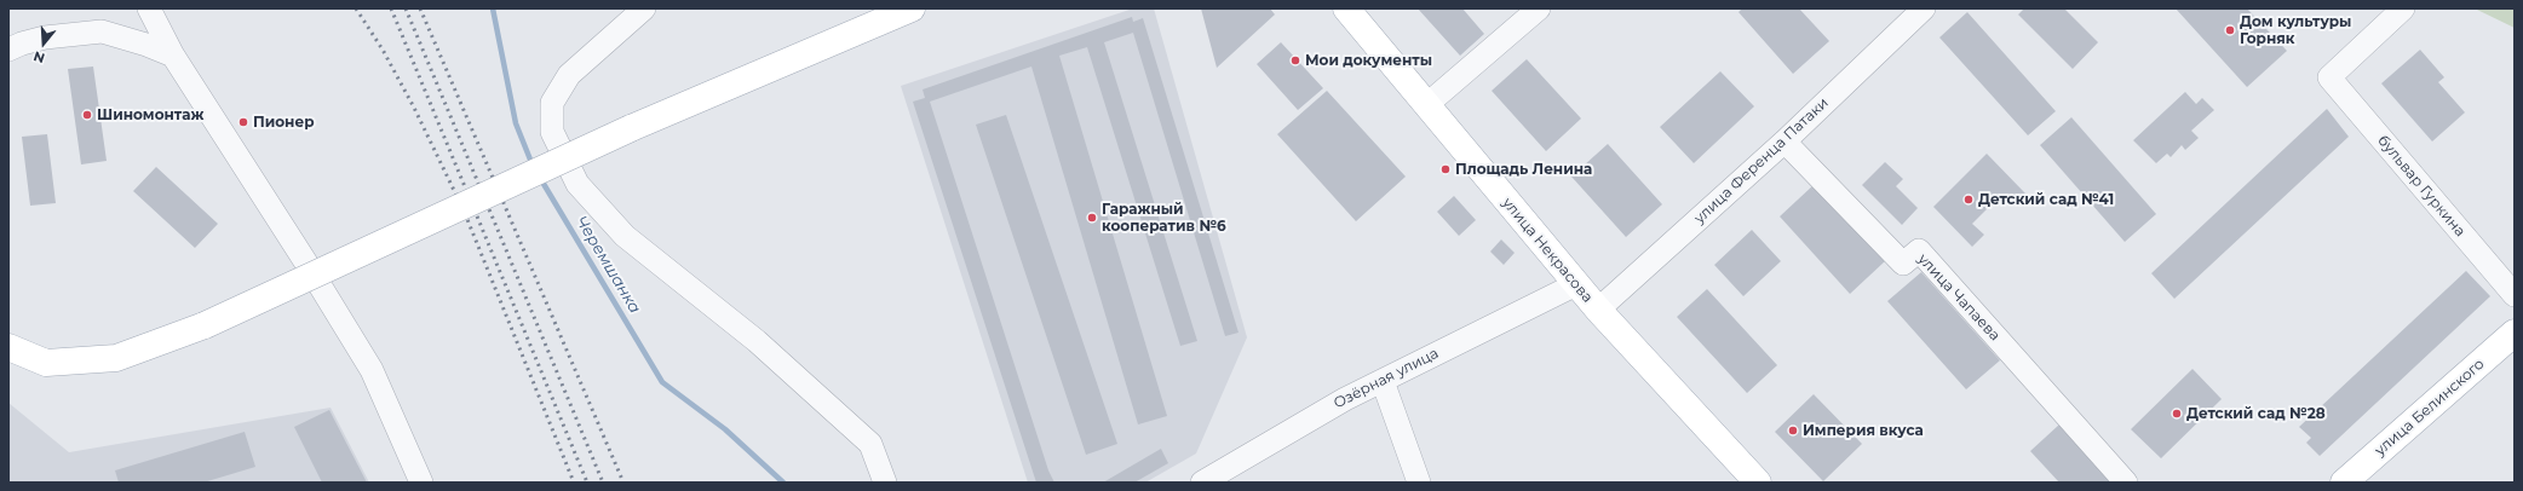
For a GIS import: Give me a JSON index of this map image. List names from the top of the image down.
{
  "streets": {
    "main road": ["улица Некрасова", "улица Белинского"],
    "street": [
      "улица Ференца Патаки",
      "бульвар Гуркина",
      "улица Чапаева",
      "Озёрная улица"
    ]
  },
  "crossings": [
    ["улица Ференца Патаки", "улица Некрасова"],
    ["улица Ференца Патаки", "улица Чапаева"],
    ["улица Некрасова", "Озёрная улица"]
  ],
  "water": ["Черемшанка"],
  "places": [
    "Дом культуры Горняк",
    "Мои документы",
    "Шиномонтаж",
    "Пионер",
    "Площадь Ленина",
    "Детский сад №41",
    "Гаражный кооператив №6",
    "Детский сад №28",
    "Империя вкуса"
  ],
  "north": "bottom"
}
